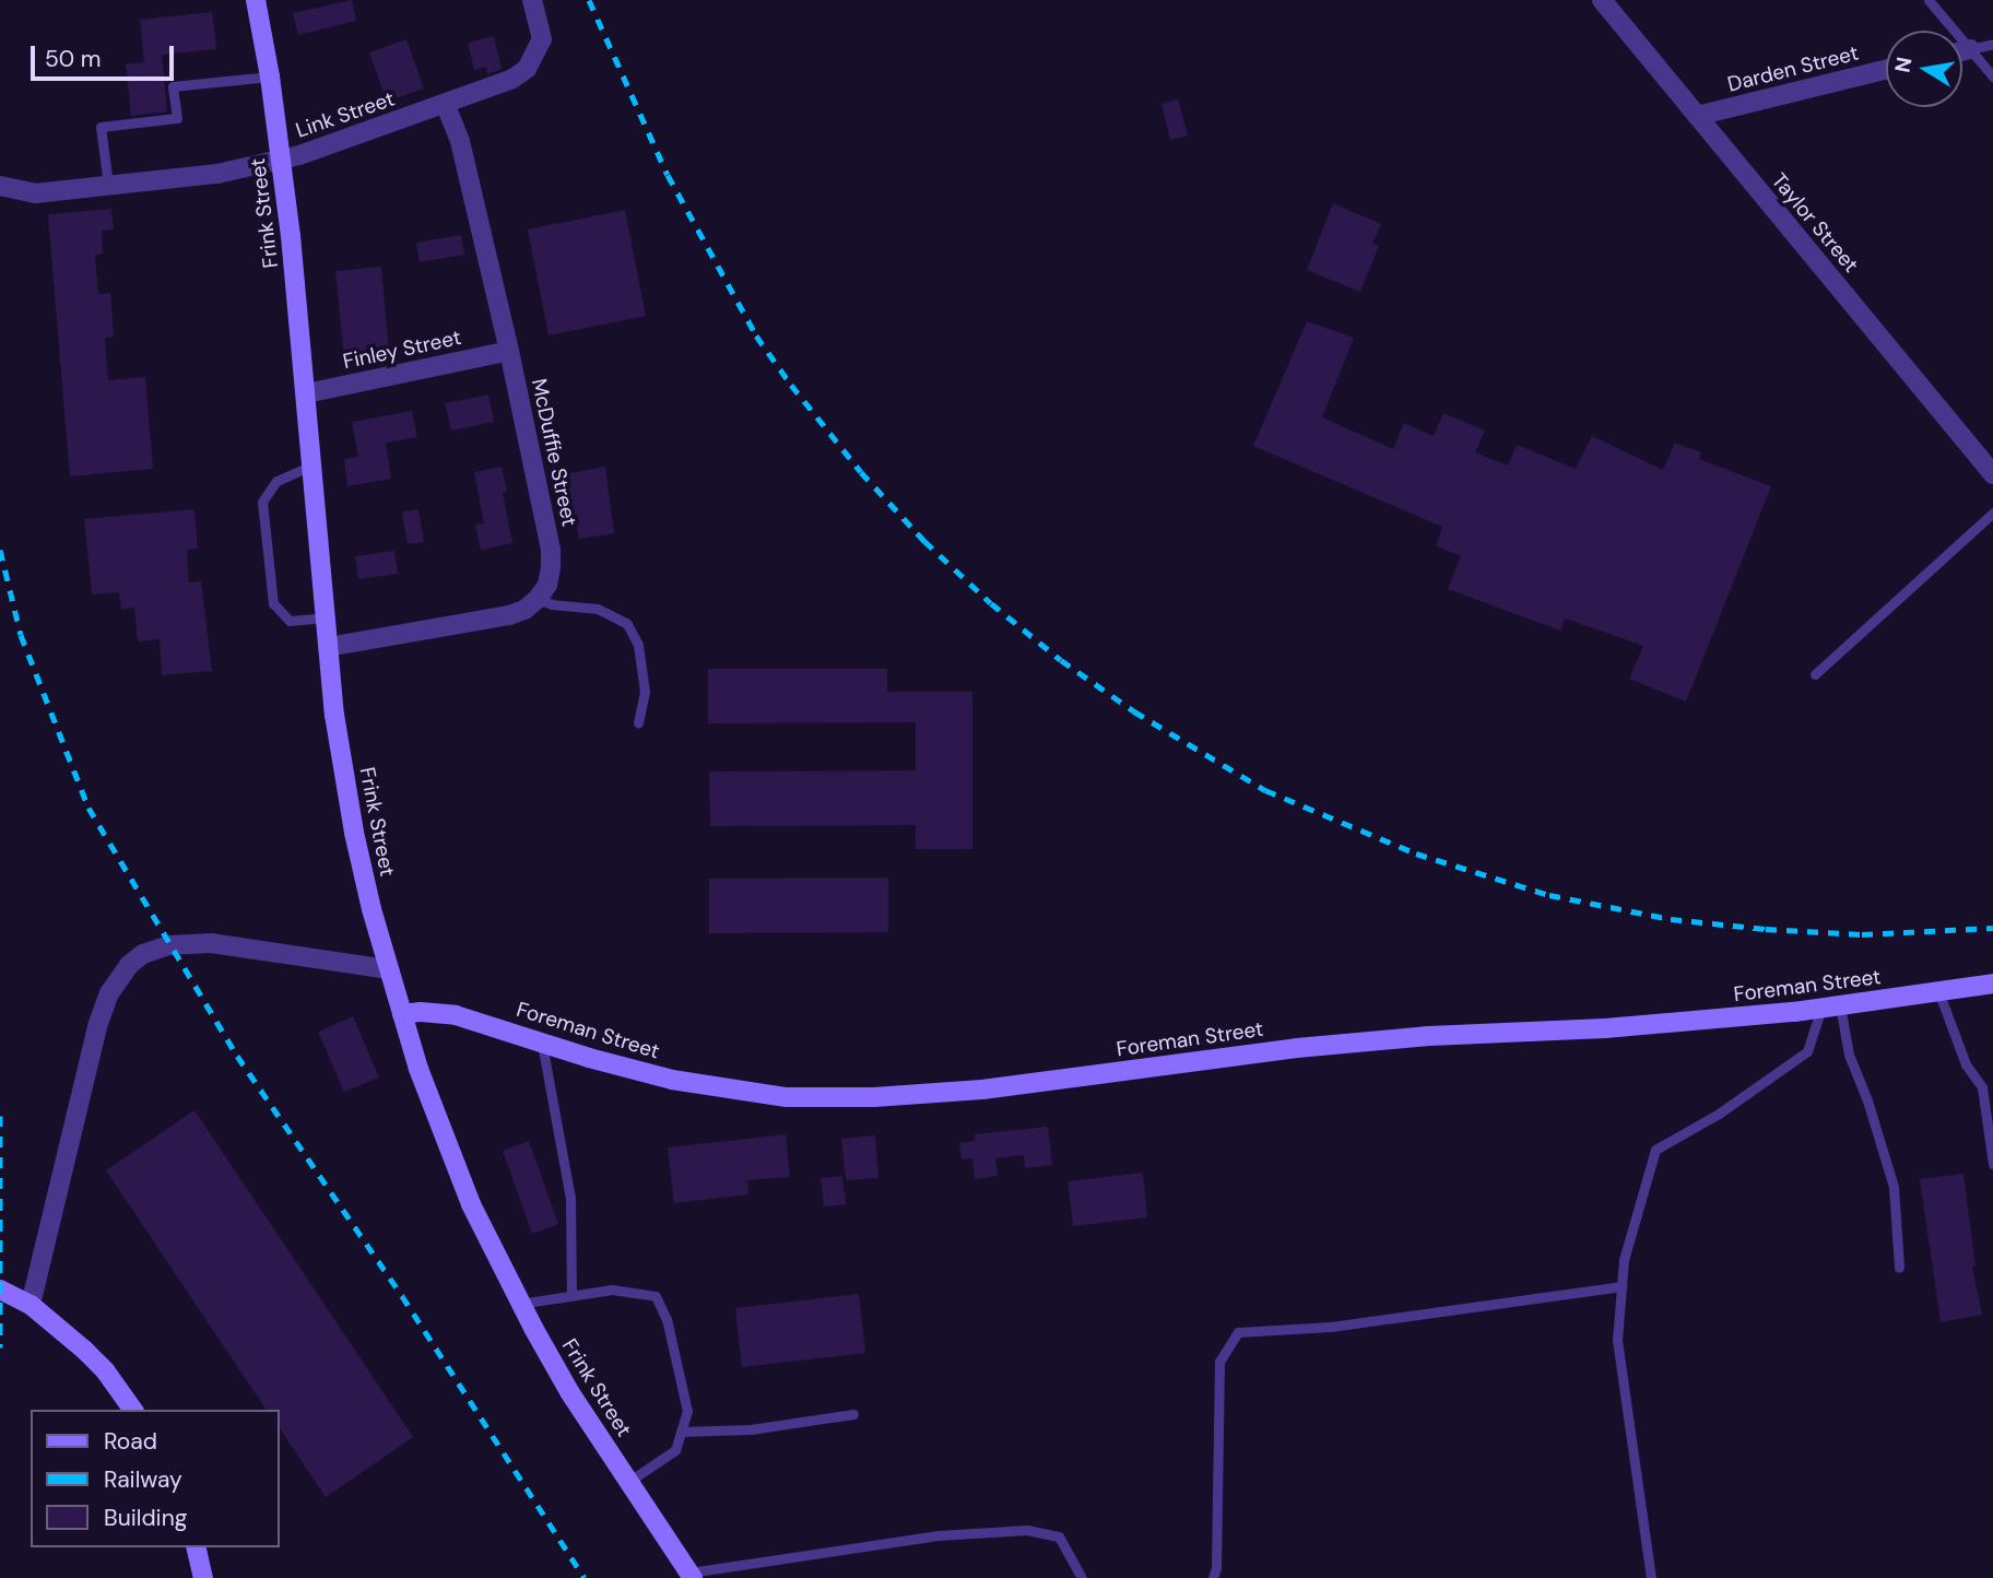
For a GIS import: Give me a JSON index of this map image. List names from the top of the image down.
{
  "streets": {
    "street": [
      "Darden Street",
      "Link Street",
      "Frink Street",
      "Taylor Street",
      "Finley Street",
      "McDuffie Street",
      "Foreman Street"
    ]
  },
  "crossings": [
    ["Darden Street", "Taylor Street"],
    ["Link Street", "Frink Street"],
    ["Link Street", "McDuffie Street"],
    ["Frink Street", "Finley Street"],
    ["Frink Street", "Foreman Street"],
    ["Finley Street", "McDuffie Street"]
  ],
  "legend": ["Road", "Railway", "Building"],
  "scale_bar": "50 m",
  "north": "left"
}
